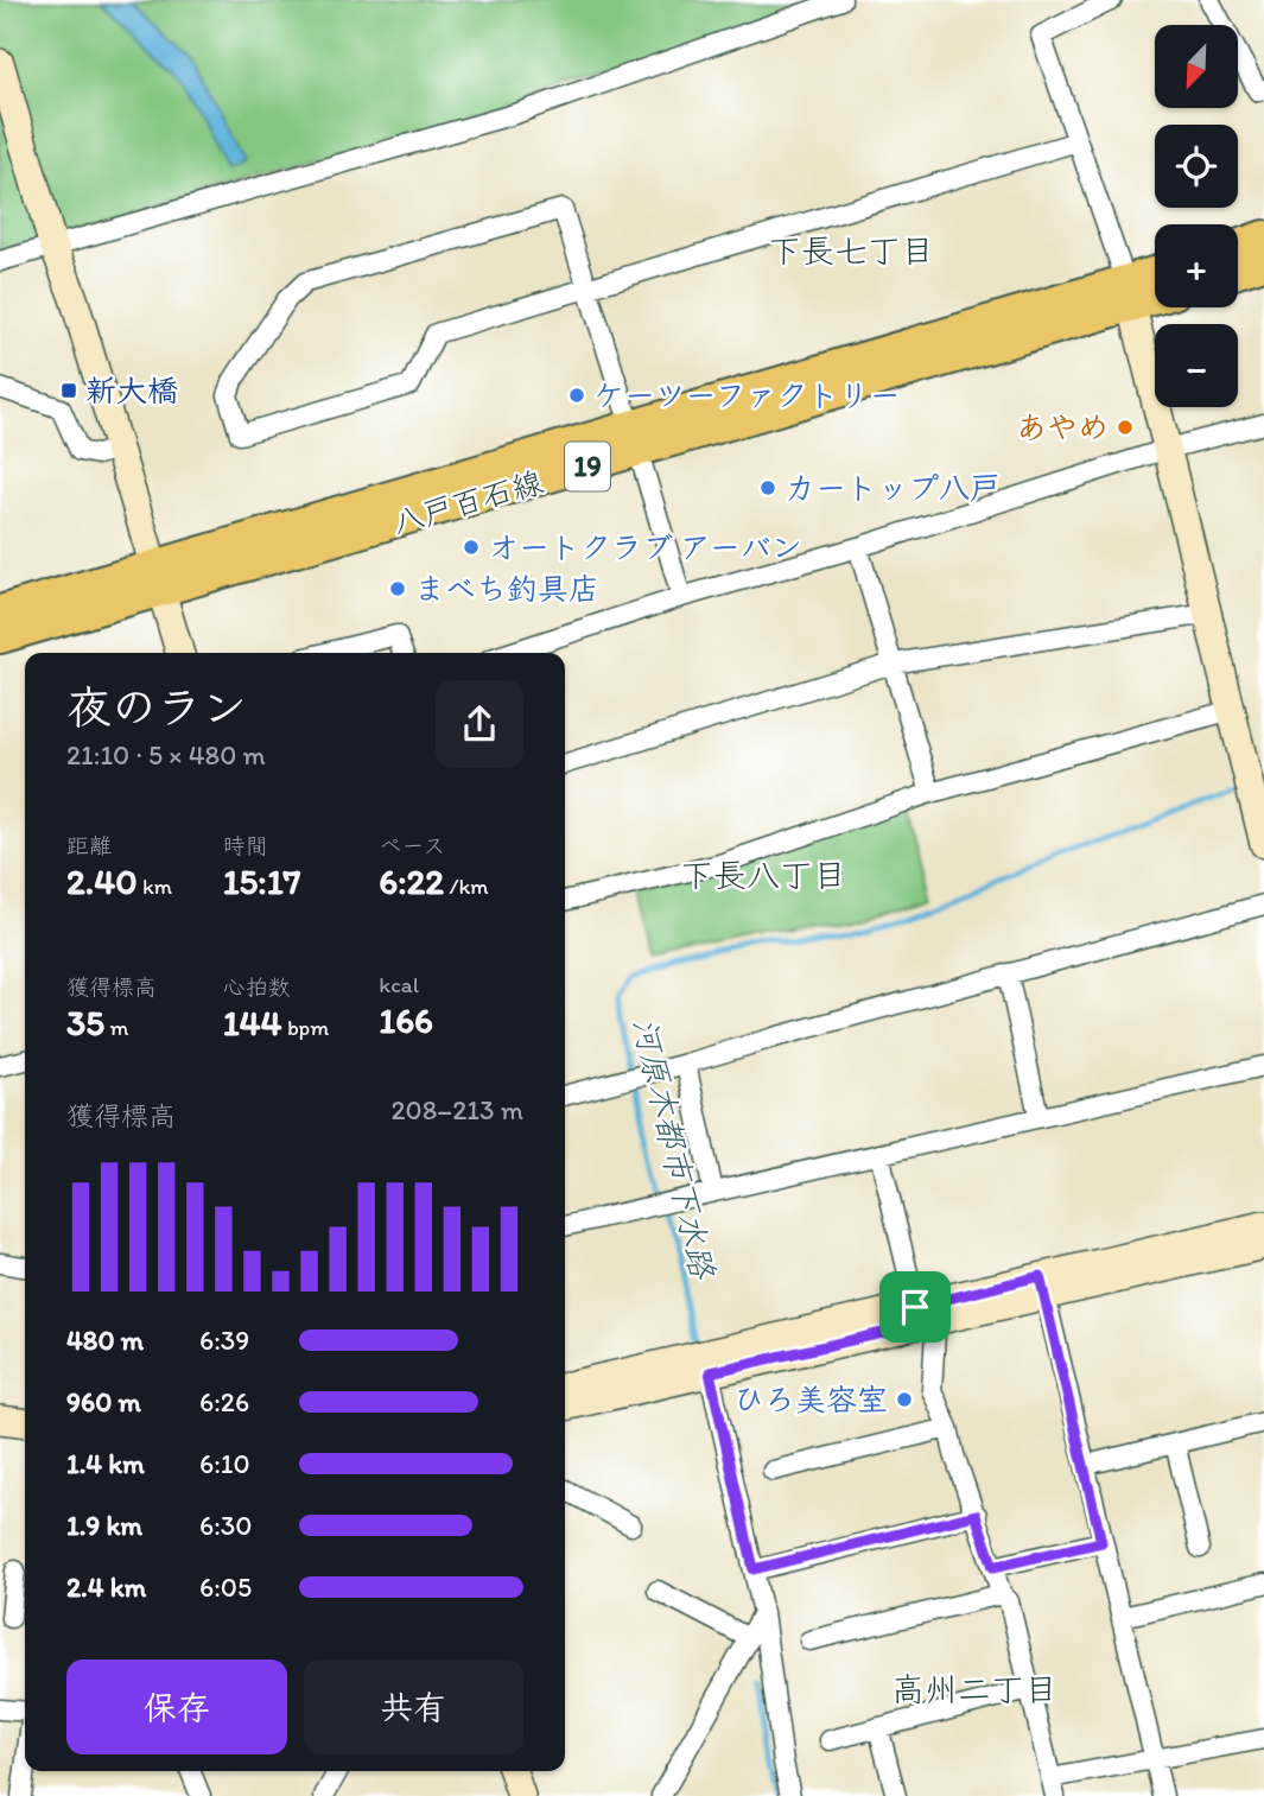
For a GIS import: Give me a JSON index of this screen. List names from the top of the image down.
{
  "streets": {
    "main road": ["19", "八戸百石線"]
  },
  "districts": ["下長七丁目", "下長八丁目", "高州二丁目"],
  "water": ["河原木都市下水路"],
  "places": {
    "transit": ["新大橋"],
    "other": [
      "ケーツーファクトリー",
      "あやめ",
      "カートップ八戸",
      "オートクラブ アーバン",
      "まべち釣具店",
      "ひろ美容室"
    ]
  },
  "north": "bottom left",
  "page": {
    "map_buttons": ["+", "−"],
    "heading": ["夜のラン", "21:10 · 5 × 480 m"],
    "stats": [
      ["距離", "2.40 km"],
      ["時間", "15:17"],
      ["ペース", "6:22 /km"],
      ["獲得標高", "35 m"],
      ["心拍数", "144 bpm"],
      ["kcal", "166"]
    ],
    "chart": ["獲得標高", "208–213 m"],
    "list": [
      {
        "name": "480 m",
        "note": "6:39"
      },
      {
        "name": "960 m",
        "note": "6:26"
      },
      {
        "name": "1.4 km",
        "note": "6:10"
      },
      {
        "name": "1.9 km",
        "note": "6:30"
      },
      {
        "name": "2.4 km",
        "note": "6:05"
      }
    ],
    "buttons": ["保存", "共有"]
  }
}
